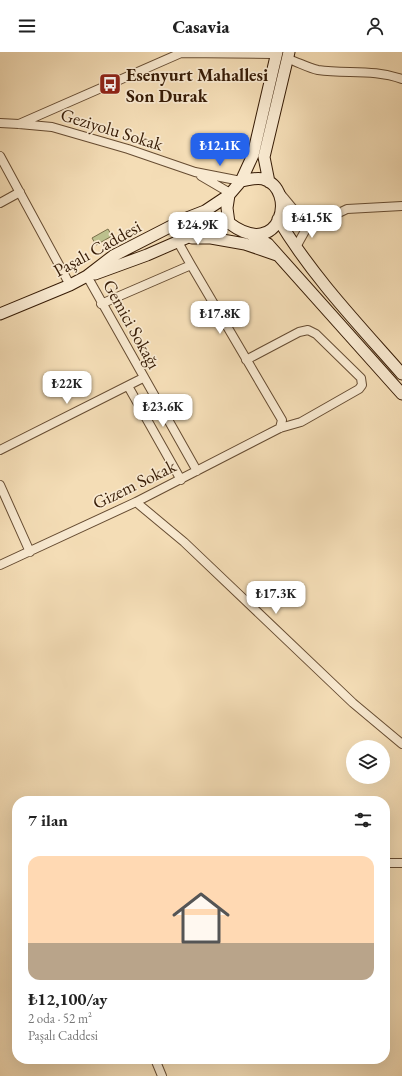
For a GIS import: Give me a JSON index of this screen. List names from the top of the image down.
{
  "streets": {
    "street": [
      "Geziyolu Sokak",
      "Paşalı Caddesi",
      "Gemici Sokağı",
      "Gizem Sokak"
    ]
  },
  "crossings": [
    ["Paşalı Caddesi", "Gemici Sokağı"],
    ["Gemici Sokağı", "Gizem Sokak"]
  ],
  "places": {
    "bus stop": ["Esenyurt Mahallesi Son Durak"]
  },
  "page": {
    "header": "Casavia",
    "price": [
      "₺12.1K",
      "₺41.5K",
      "₺24.9K",
      "₺17.8K",
      "₺22K",
      "₺23.6K",
      "₺17.3K"
    ],
    "heading": "7 ilan",
    "list": [
      {
        "name": "₺12,100/ay",
        "note": "2 oda · 52 m² · Paşalı Caddesi"
      }
    ]
  }
}
